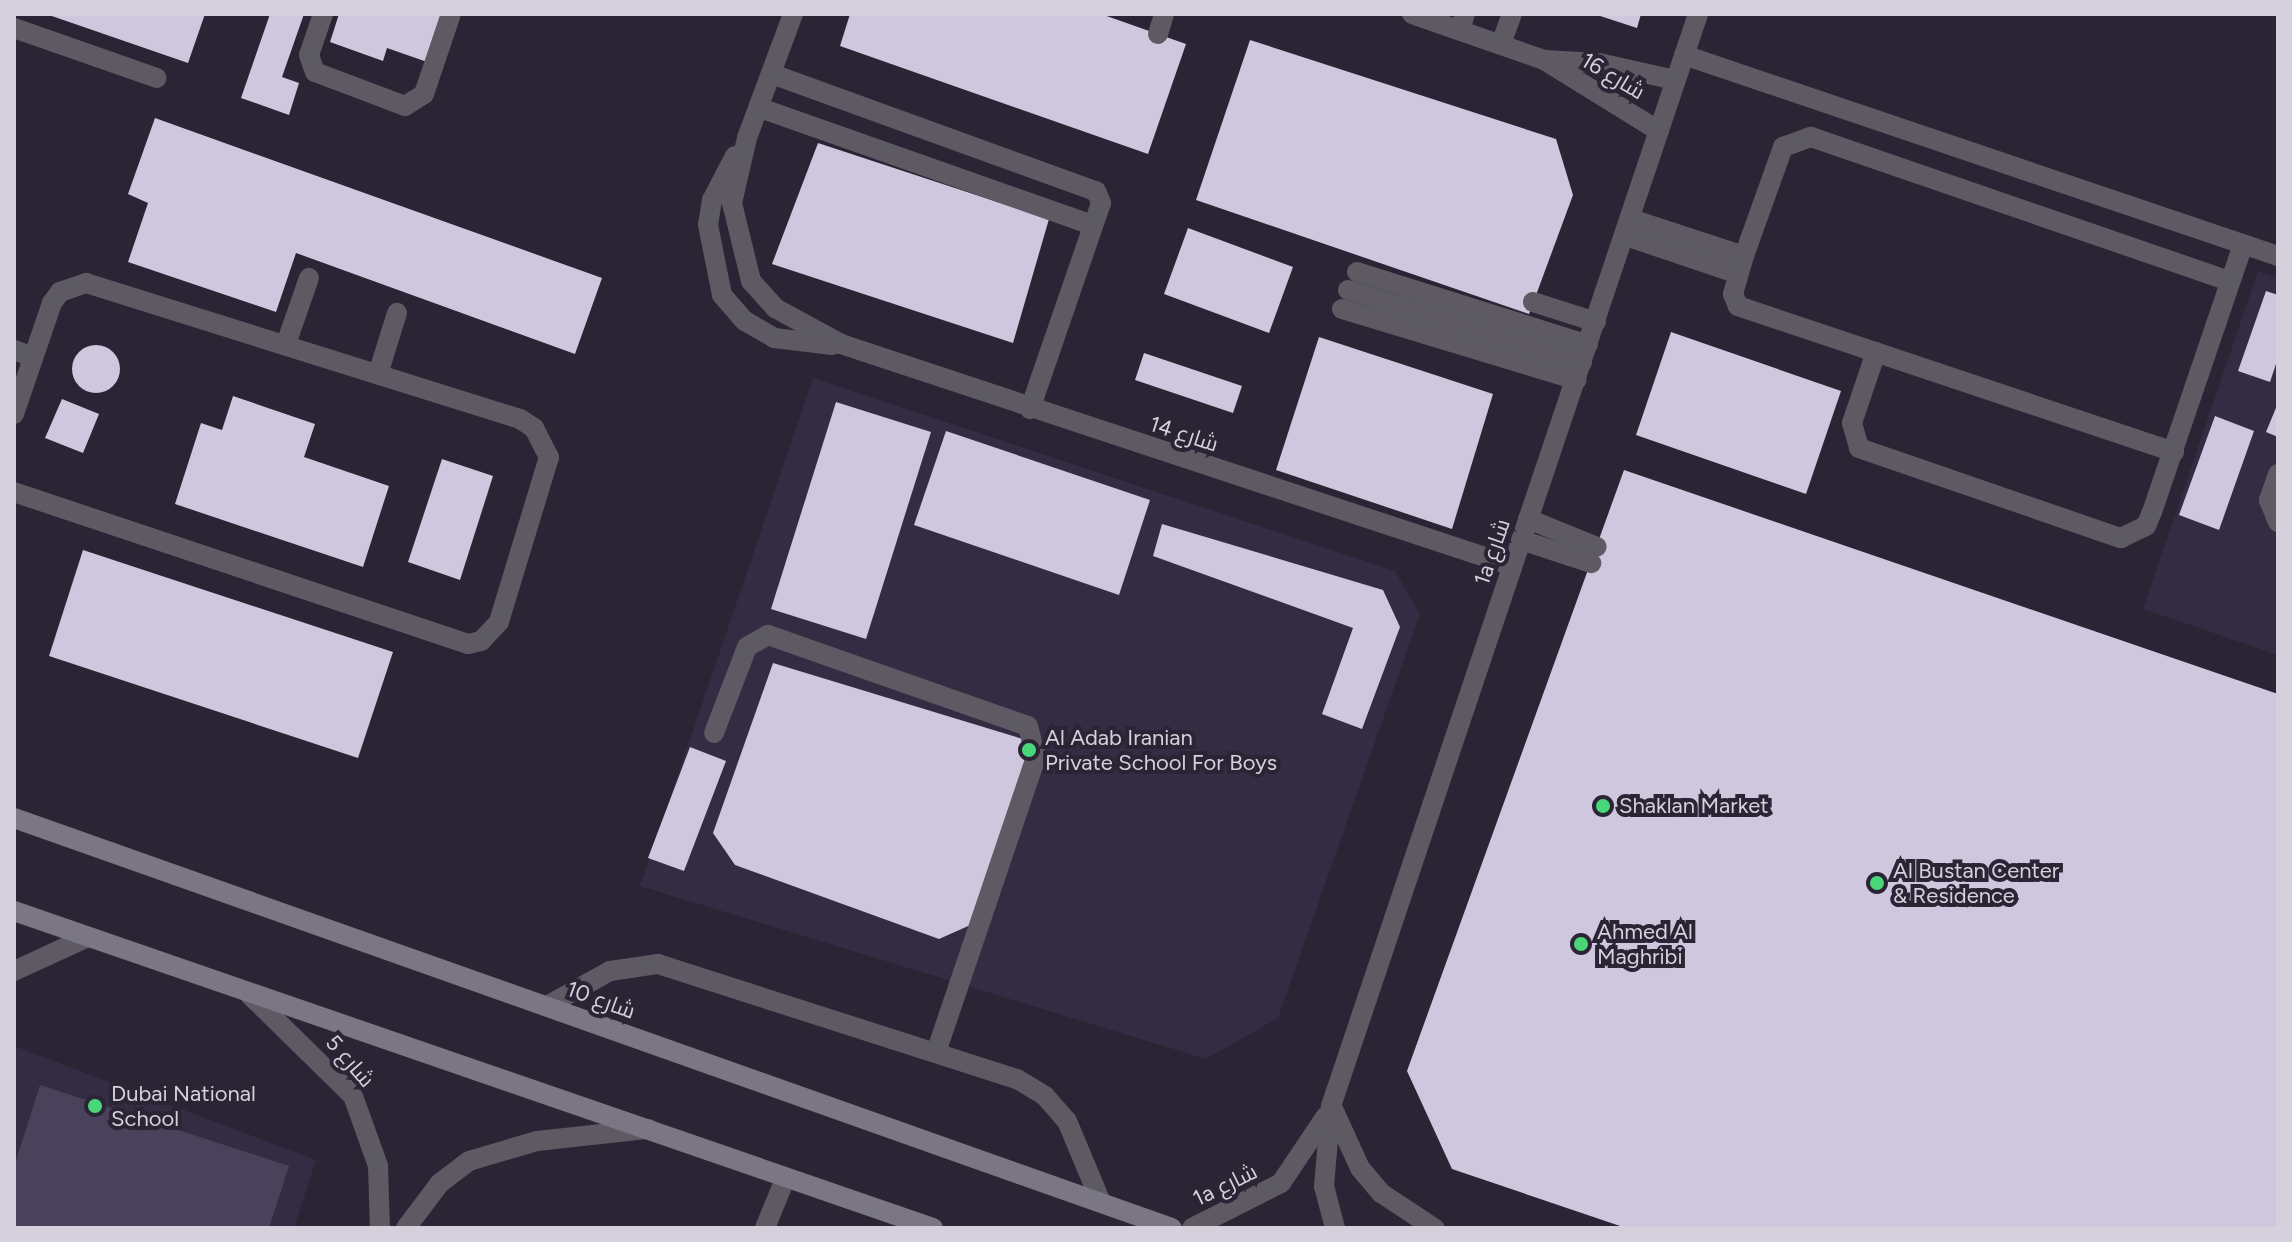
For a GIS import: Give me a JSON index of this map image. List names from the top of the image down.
{
  "streets": {
    "street": [
      "شارع 16",
      "شارع 14",
      "1a شارع",
      "شارع 10",
      "شارع 5"
    ]
  },
  "crossings": [
    ["شارع 16", "1a شارع"],
    ["شارع 14", "1a شارع"]
  ],
  "places": [
    "Al Adab Iranian Private School For Boys",
    "Shaklan Market",
    "Al Bustan Center & Residence",
    "Ahmed Al Maghribi",
    "Dubai National School"
  ]
}
